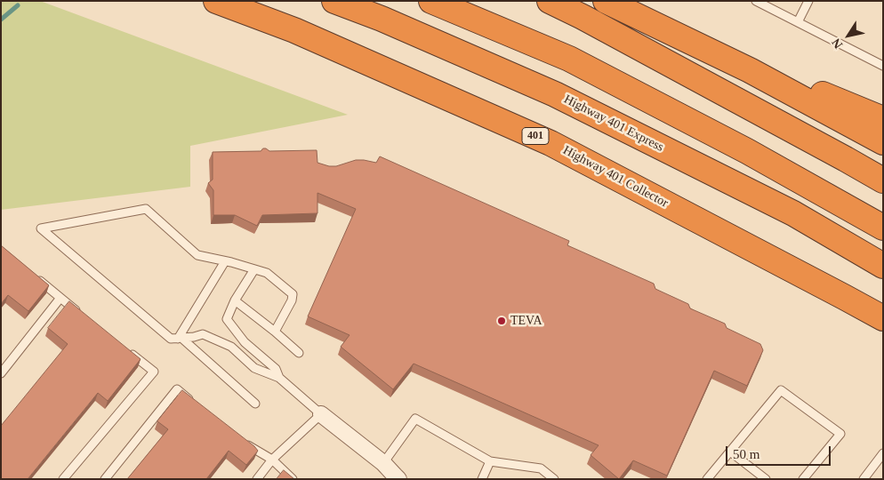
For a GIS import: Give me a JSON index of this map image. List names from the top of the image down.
{
  "streets": {
    "highway": ["Highway 401 Express", "401", "Highway 401 Collector"]
  },
  "places": ["TEVA"],
  "scale_bar": "50 m",
  "north": "bottom left"
}
